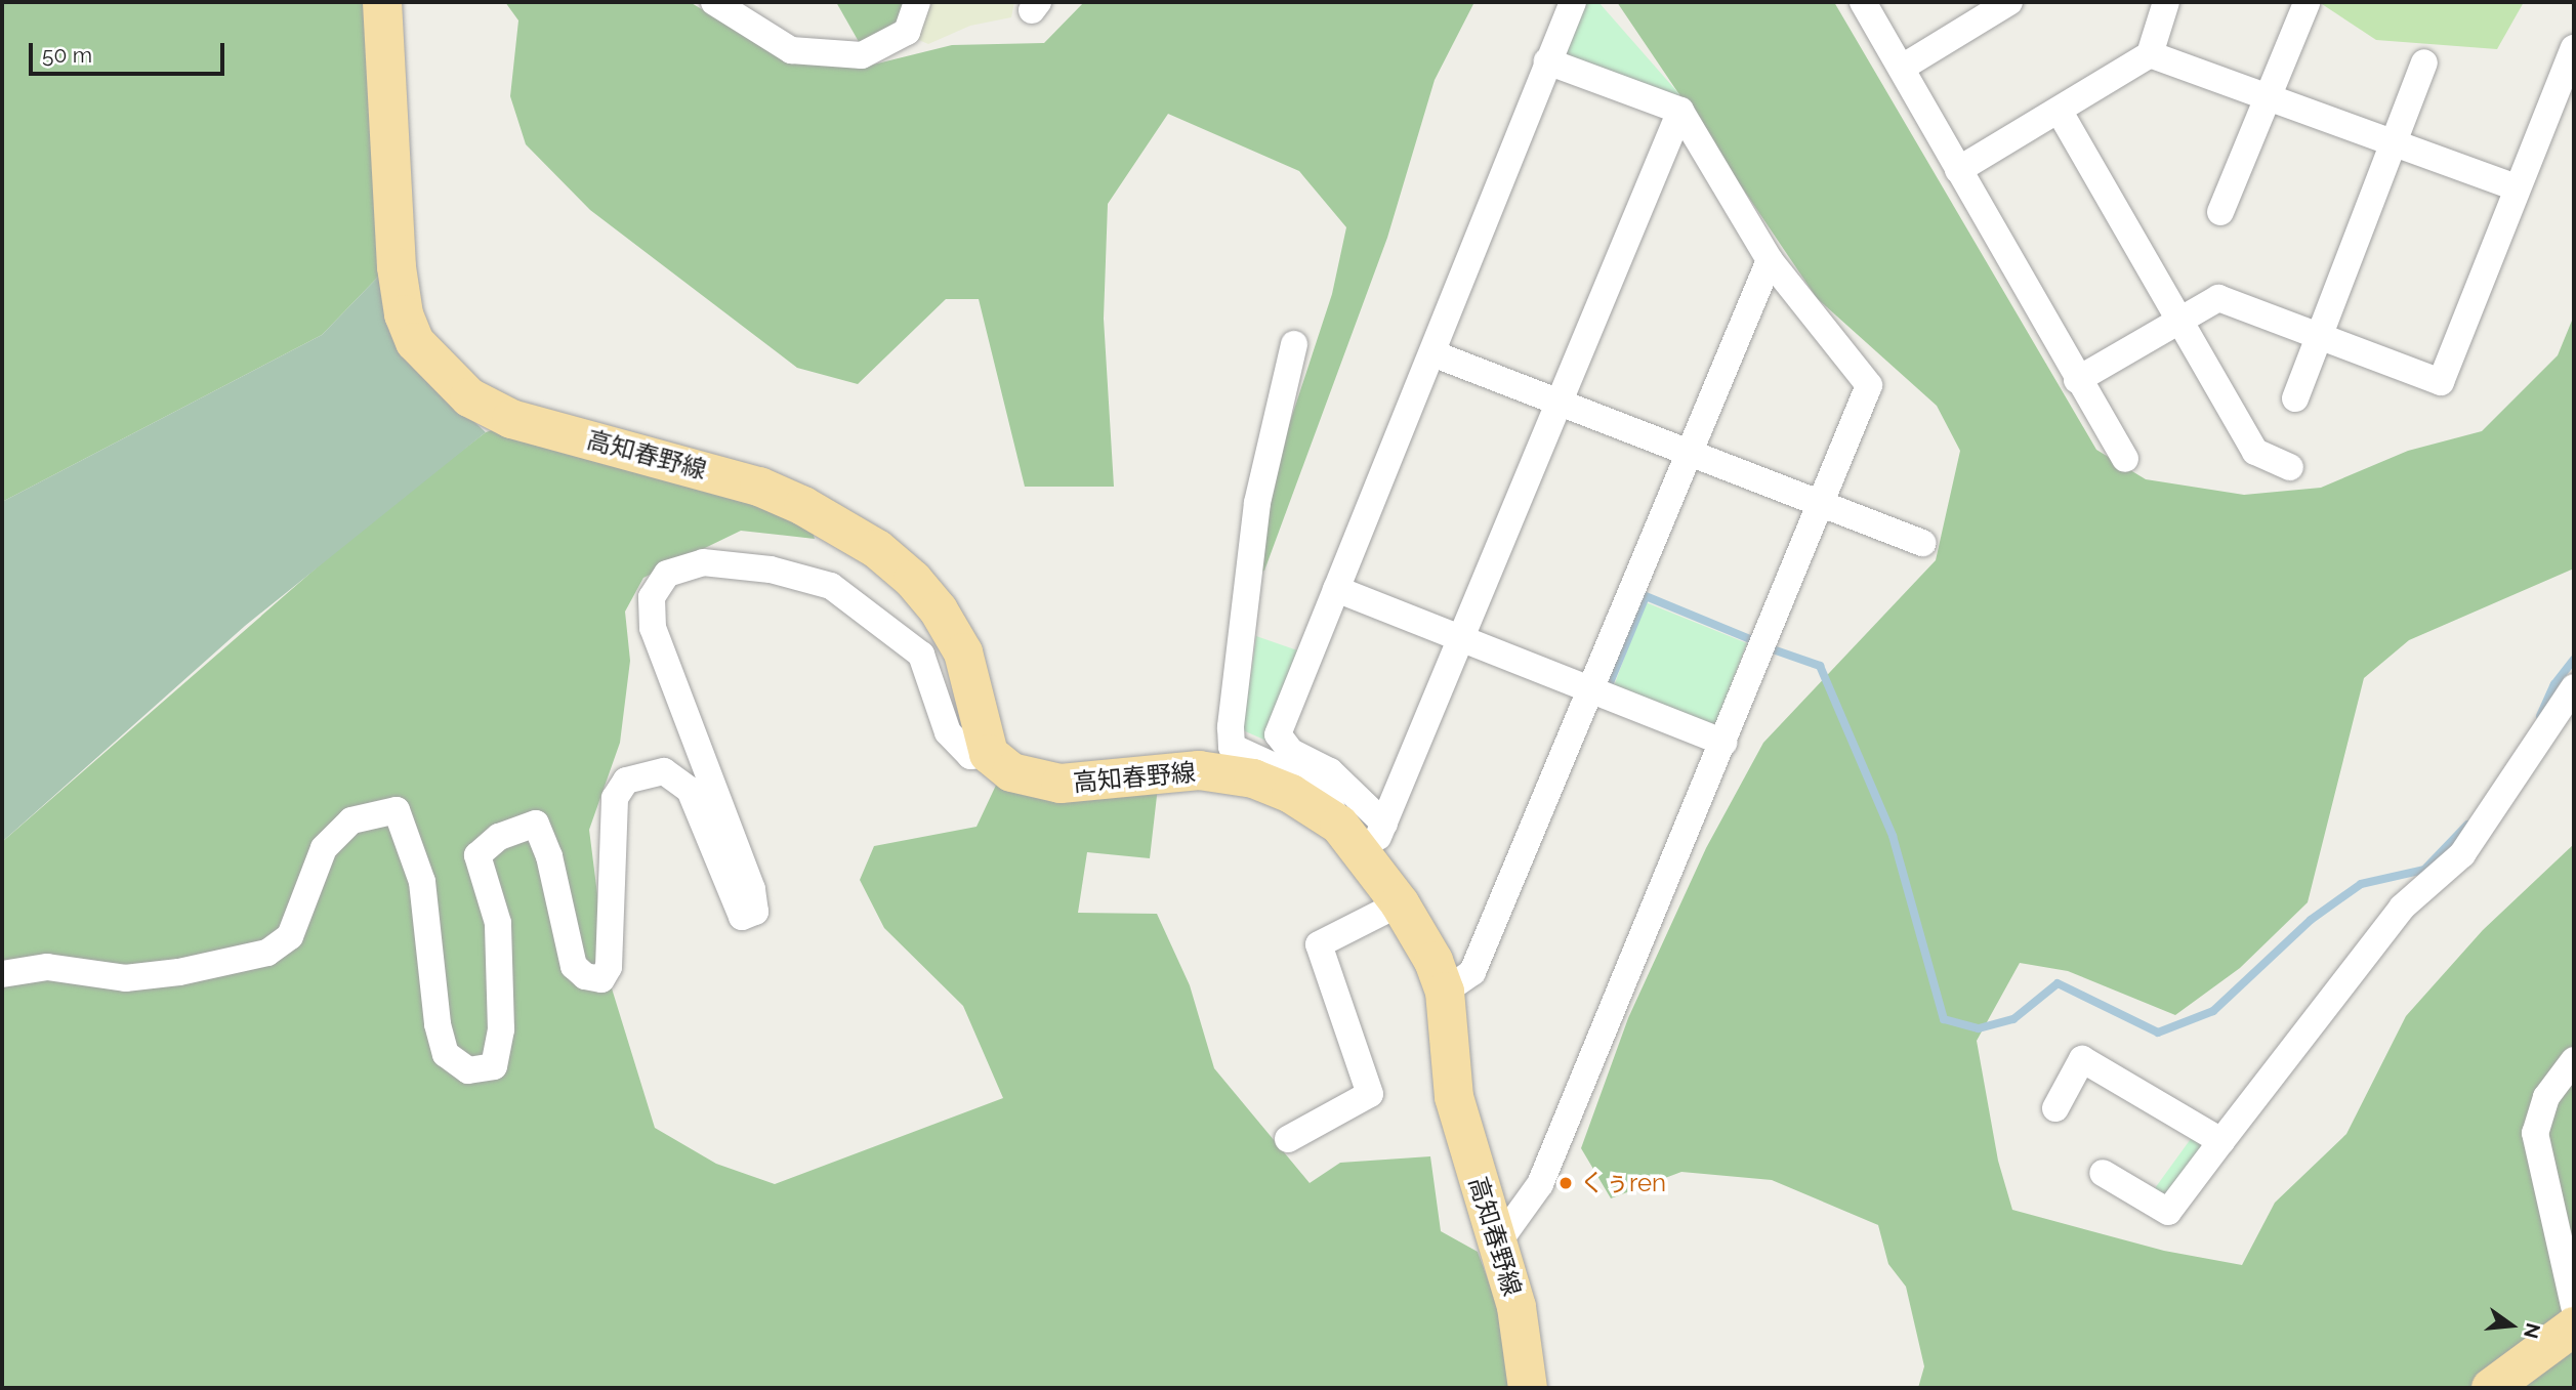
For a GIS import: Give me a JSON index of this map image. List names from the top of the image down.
{
  "streets": {
    "main road": ["高知春野線"]
  },
  "places": ["くぅren"],
  "scale_bar": "50 m",
  "north": "right"
}
